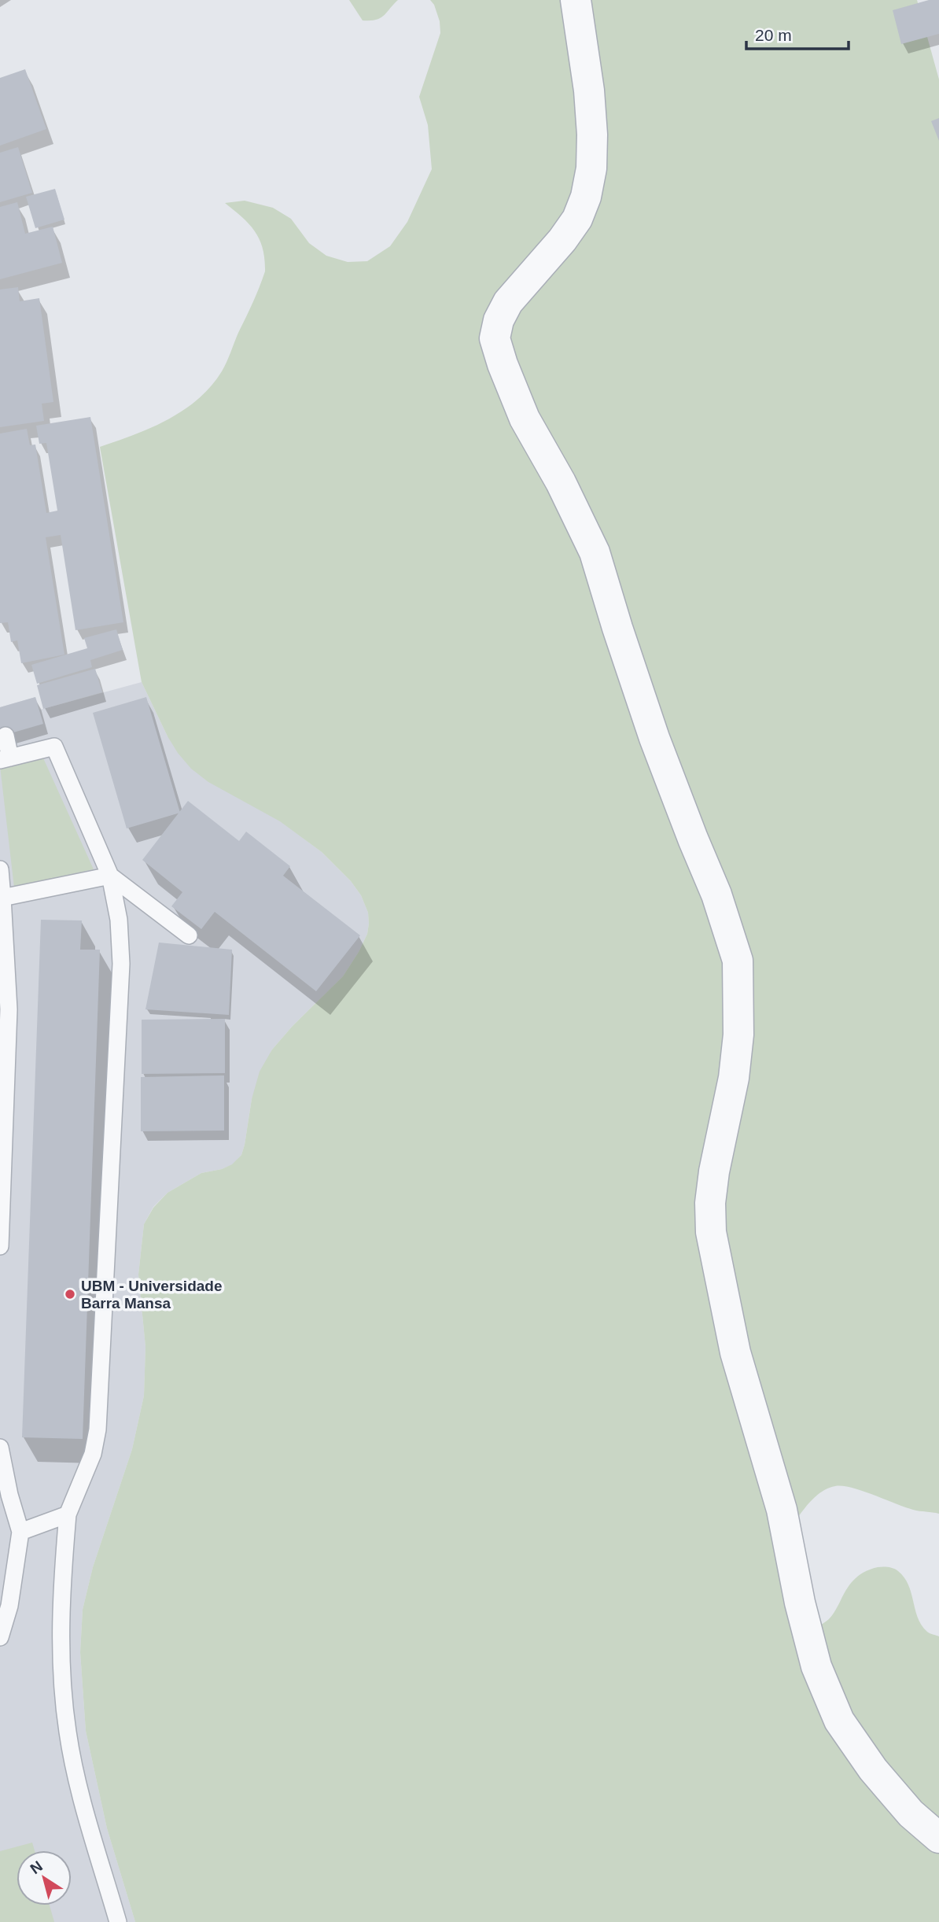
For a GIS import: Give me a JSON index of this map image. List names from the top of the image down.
{
  "places": ["UBM - Universidade Barra Mansa"],
  "scale_bar": "20 m",
  "north": "top left"
}
